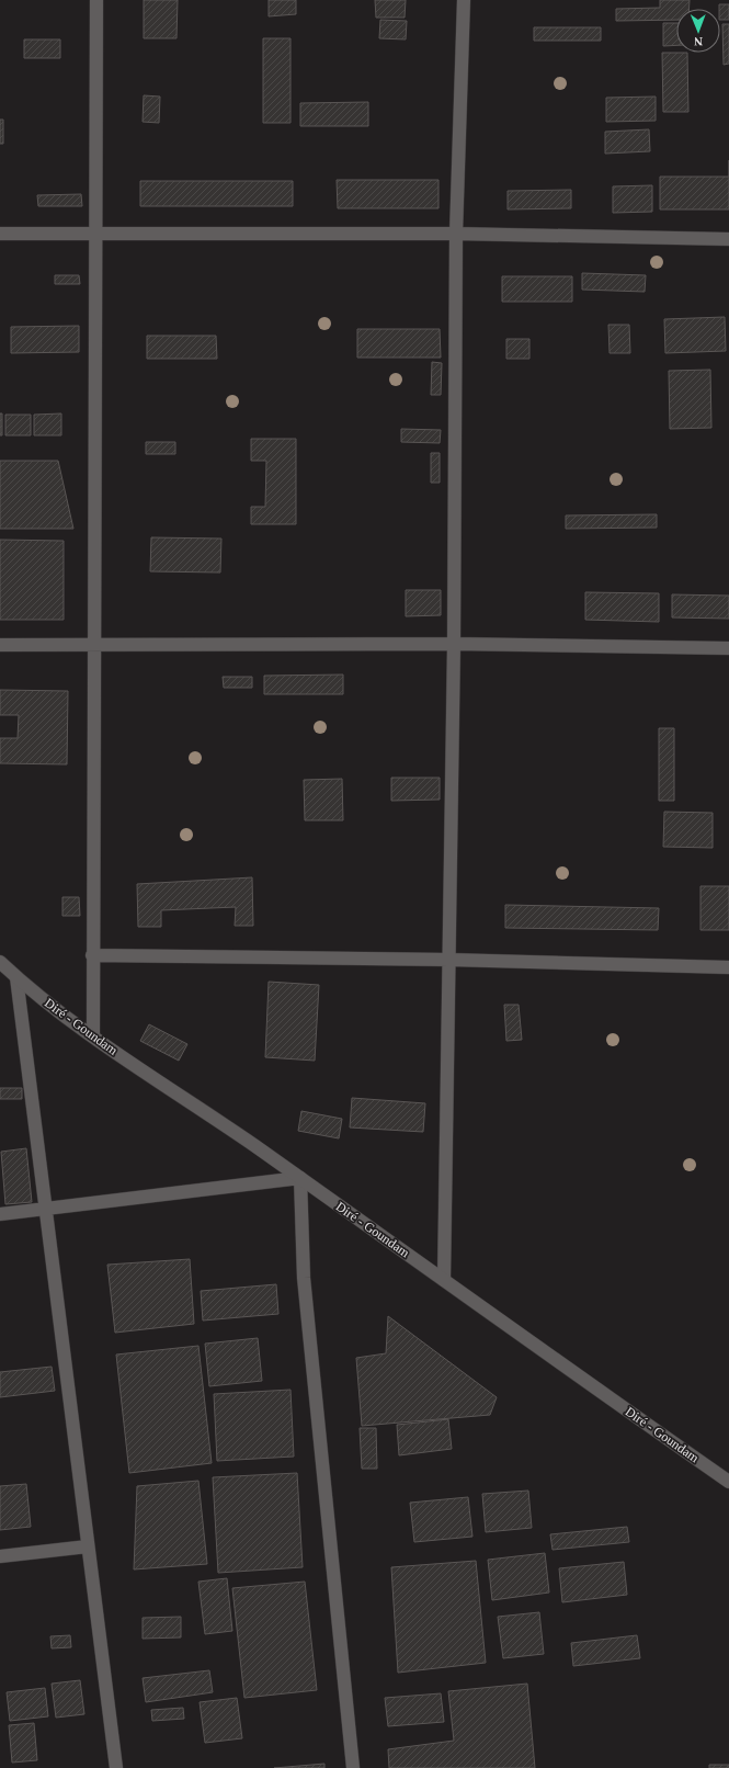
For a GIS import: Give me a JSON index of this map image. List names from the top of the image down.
{
  "streets": {
    "street": ["Diré - Goundam"]
  },
  "north": "bottom"
}
